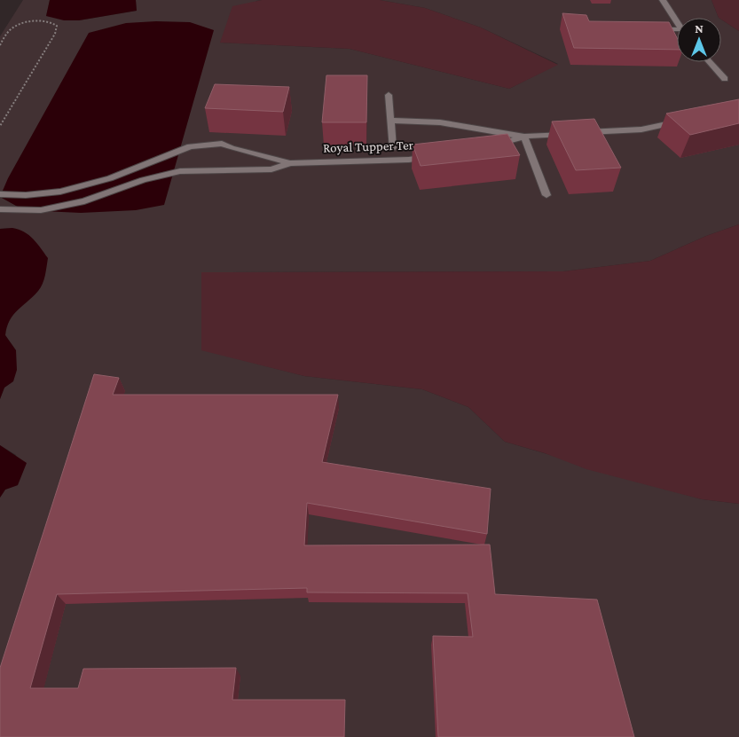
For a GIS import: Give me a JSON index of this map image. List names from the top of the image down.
{
  "streets": {
    "street": ["Royal Tupper Ter"]
  },
  "north": "top"
}
